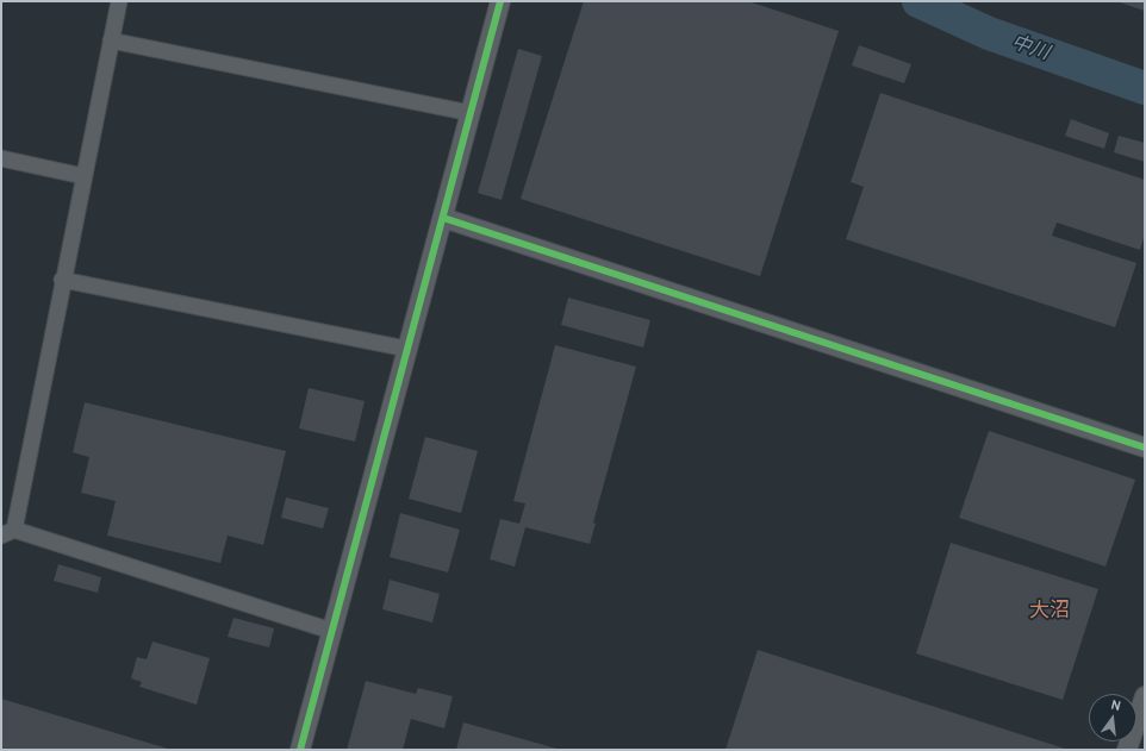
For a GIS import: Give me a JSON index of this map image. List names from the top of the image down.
{
  "districts": ["大沼"],
  "water": ["中川"],
  "north": "top"
}
